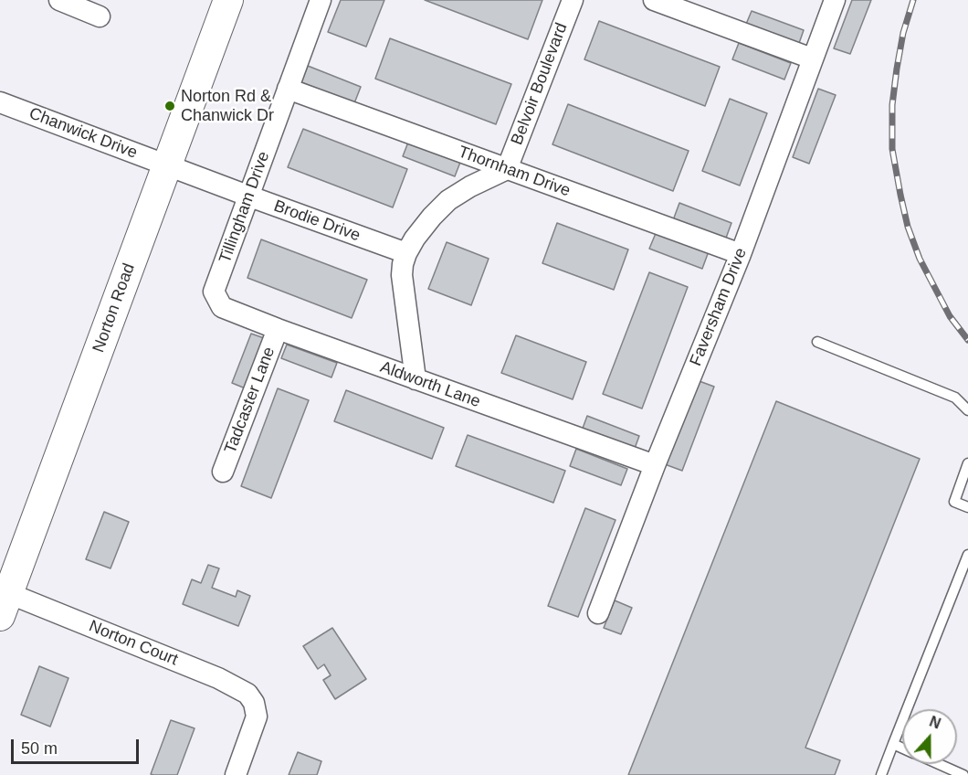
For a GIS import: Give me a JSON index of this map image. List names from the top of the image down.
{
  "streets": {
    "main road": ["Norton Road"],
    "street": [
      "Belvoir Boulevard",
      "Chanwick Drive",
      "Thornham Drive",
      "Tillingham Drive",
      "Brodie Drive",
      "Faversham Drive",
      "Aldworth Lane",
      "Tadcaster Lane",
      "Norton Court"
    ]
  },
  "crossings": [
    ["Belvoir Boulevard", "Thornham Drive"],
    ["Chanwick Drive", "Brodie Drive"],
    ["Chanwick Drive", "Norton Road"],
    ["Thornham Drive", "Tillingham Drive"],
    ["Thornham Drive", "Faversham Drive"],
    ["Tillingham Drive", "Brodie Drive"],
    ["Tillingham Drive", "Aldworth Lane"],
    ["Brodie Drive", "Norton Road"],
    ["Faversham Drive", "Aldworth Lane"],
    ["Norton Road", "Norton Court"],
    ["Aldworth Lane", "Tadcaster Lane"]
  ],
  "places": ["Norton Rd & Chanwick Dr"],
  "scale_bar": "50 m",
  "north": "top"
}
